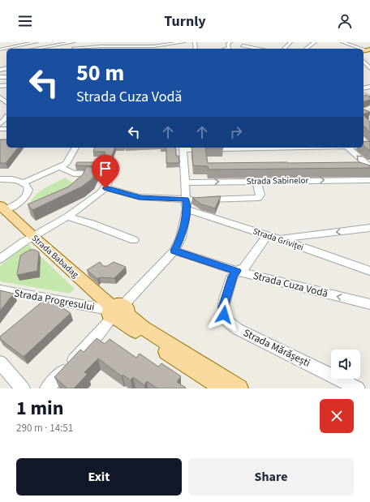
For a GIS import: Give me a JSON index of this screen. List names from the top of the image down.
{
  "streets": {
    "main road": ["Strada Babadag"],
    "street": [
      "Strada Sabinelor",
      "Strada Griviței",
      "Strada Cuza Vodă",
      "Strada Progresului",
      "Strada Mărășești"
    ]
  },
  "crossings": [
    ["Strada Babadag", "Strada Progresului"],
    ["Strada Cuza Vodă", "Strada Mărășești"]
  ],
  "page": {
    "header": "Turnly",
    "turn": ["50 m", "Strada Cuza Vodă"],
    "heading": ["1 min", "290 m · 14:51"],
    "buttons": ["Exit", "Share"]
  }
}
